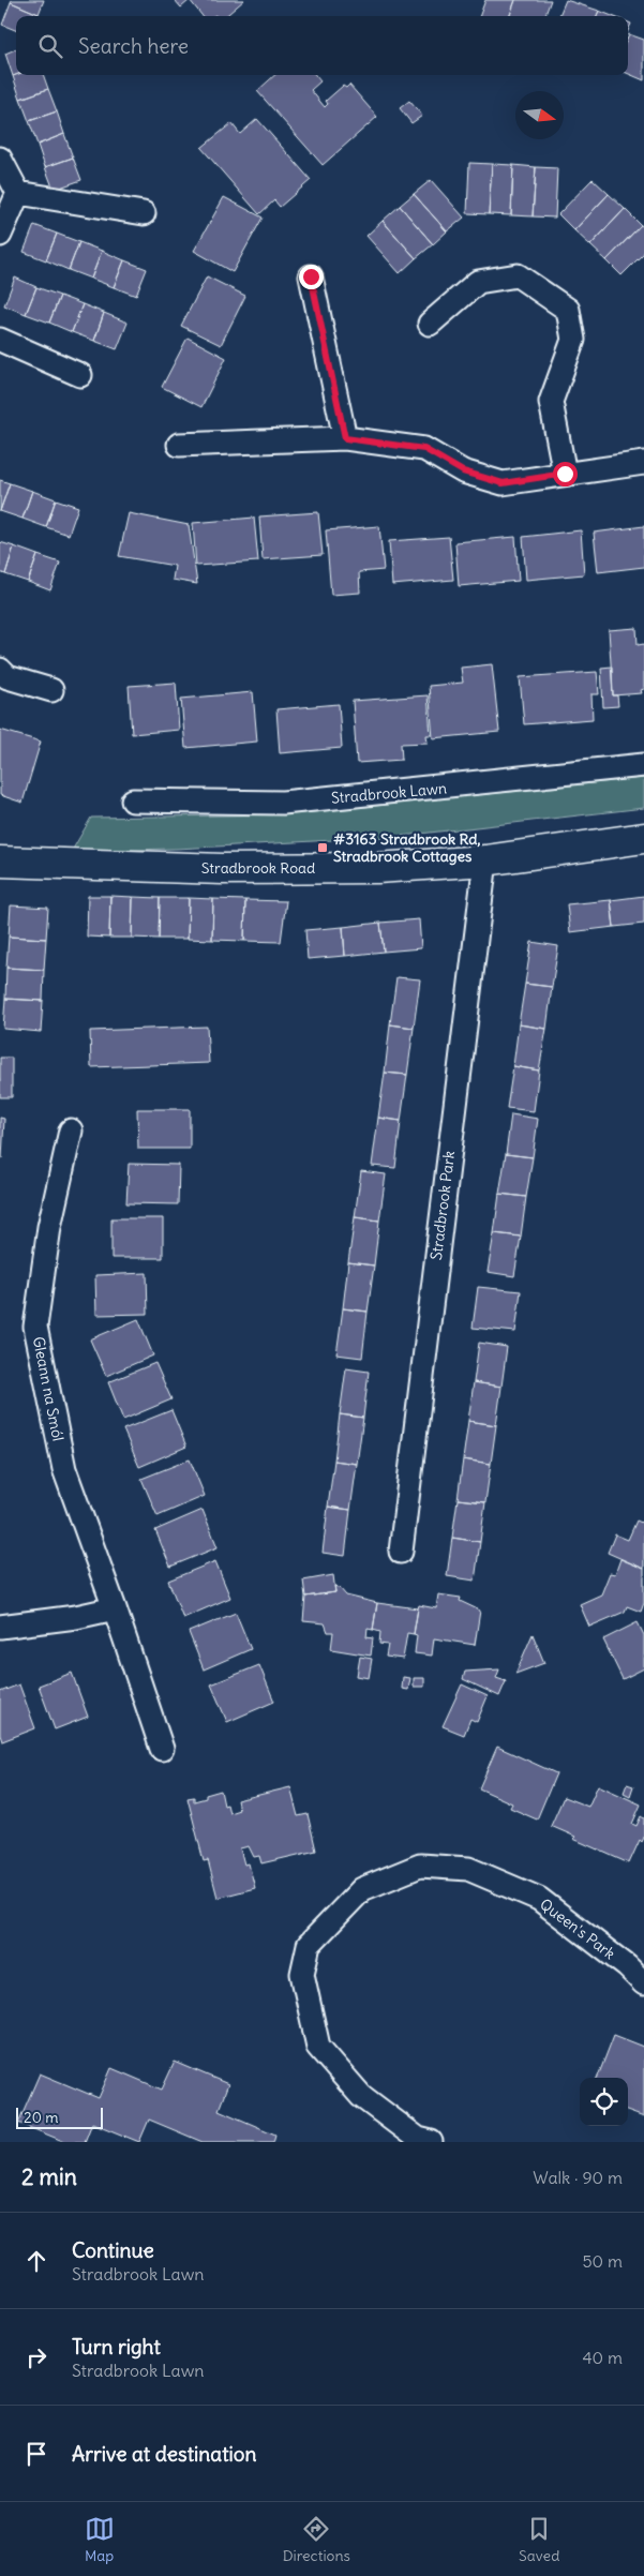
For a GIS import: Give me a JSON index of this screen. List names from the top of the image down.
{
  "streets": {
    "main road": ["Stradbrook Road"],
    "street": [
      "Stradbrook Lawn",
      "Stradbrook Park",
      "Gleann na Smól",
      "Queen's Park"
    ]
  },
  "crossings": [
    ["Stradbrook Road", "Stradbrook Park"]
  ],
  "places": {
    "transit": ["#3163 Stradbrook Rd, Stradbrook Cottages"]
  },
  "scale_bar": "20 m",
  "north": "right",
  "page": {
    "search": "Search here",
    "scale": "20 m",
    "heading": ["2 min", "Walk · 90 m"],
    "list": [
      ["Continue", "Stradbrook Lawn", "50 m"],
      ["Turn right", "Stradbrook Lawn", "40 m"],
      "Arrive at destination"
    ],
    "nav": ["Map", "Directions", "Saved"]
  }
}
